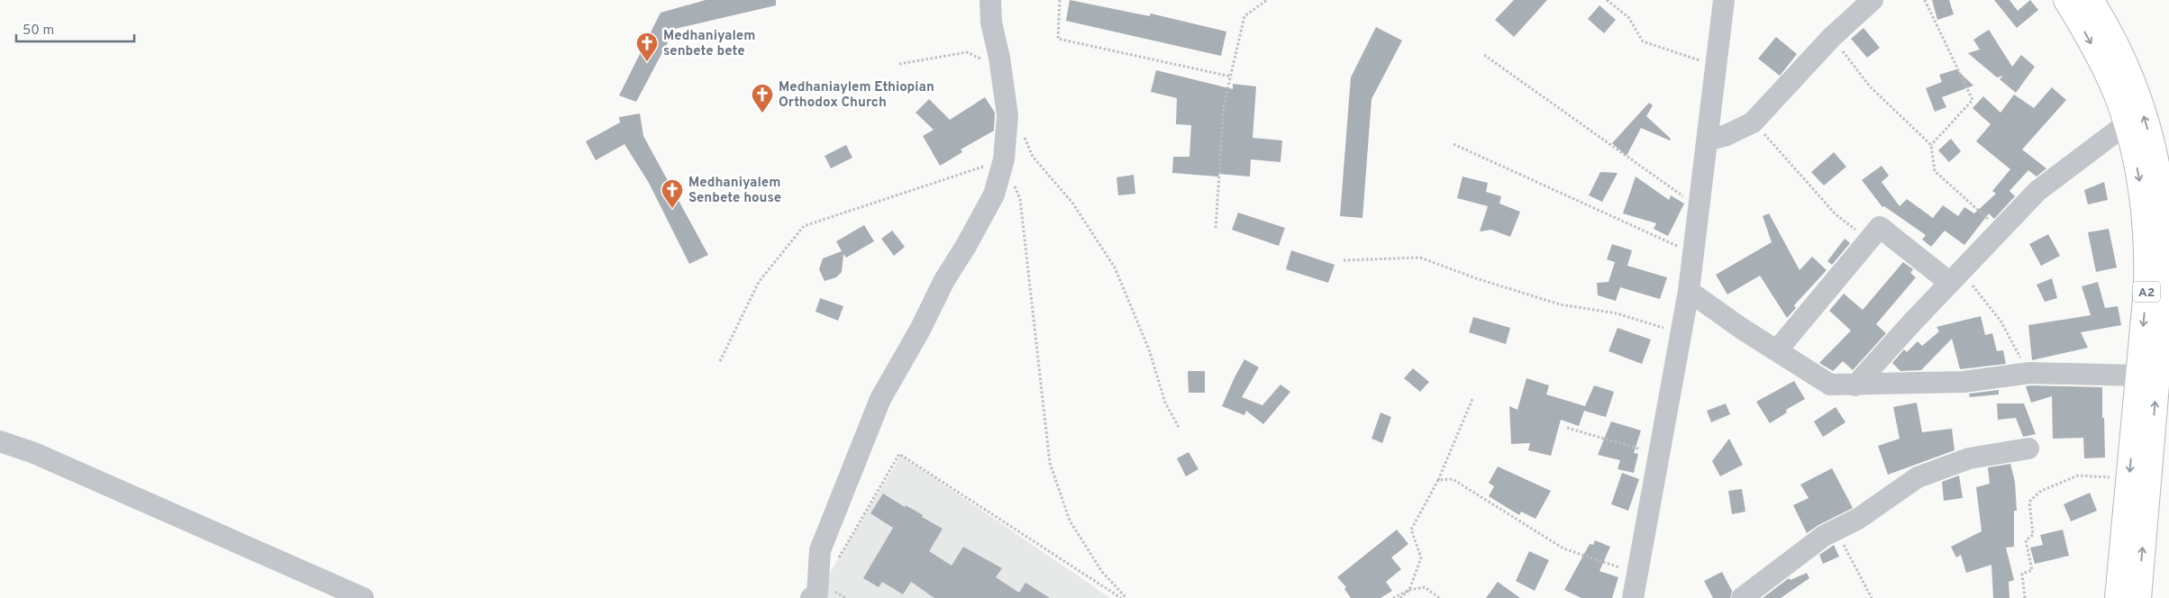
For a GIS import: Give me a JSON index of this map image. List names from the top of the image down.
{
  "streets": {
    "highway": ["A2"]
  },
  "places": {
    "church": ["Medhaniyalem senbete bete", "Medhaniaylem Ethiopian Orthodox Church", "Medhaniyalem Senbete house"]
  },
  "scale_bar": "50 m"
}
